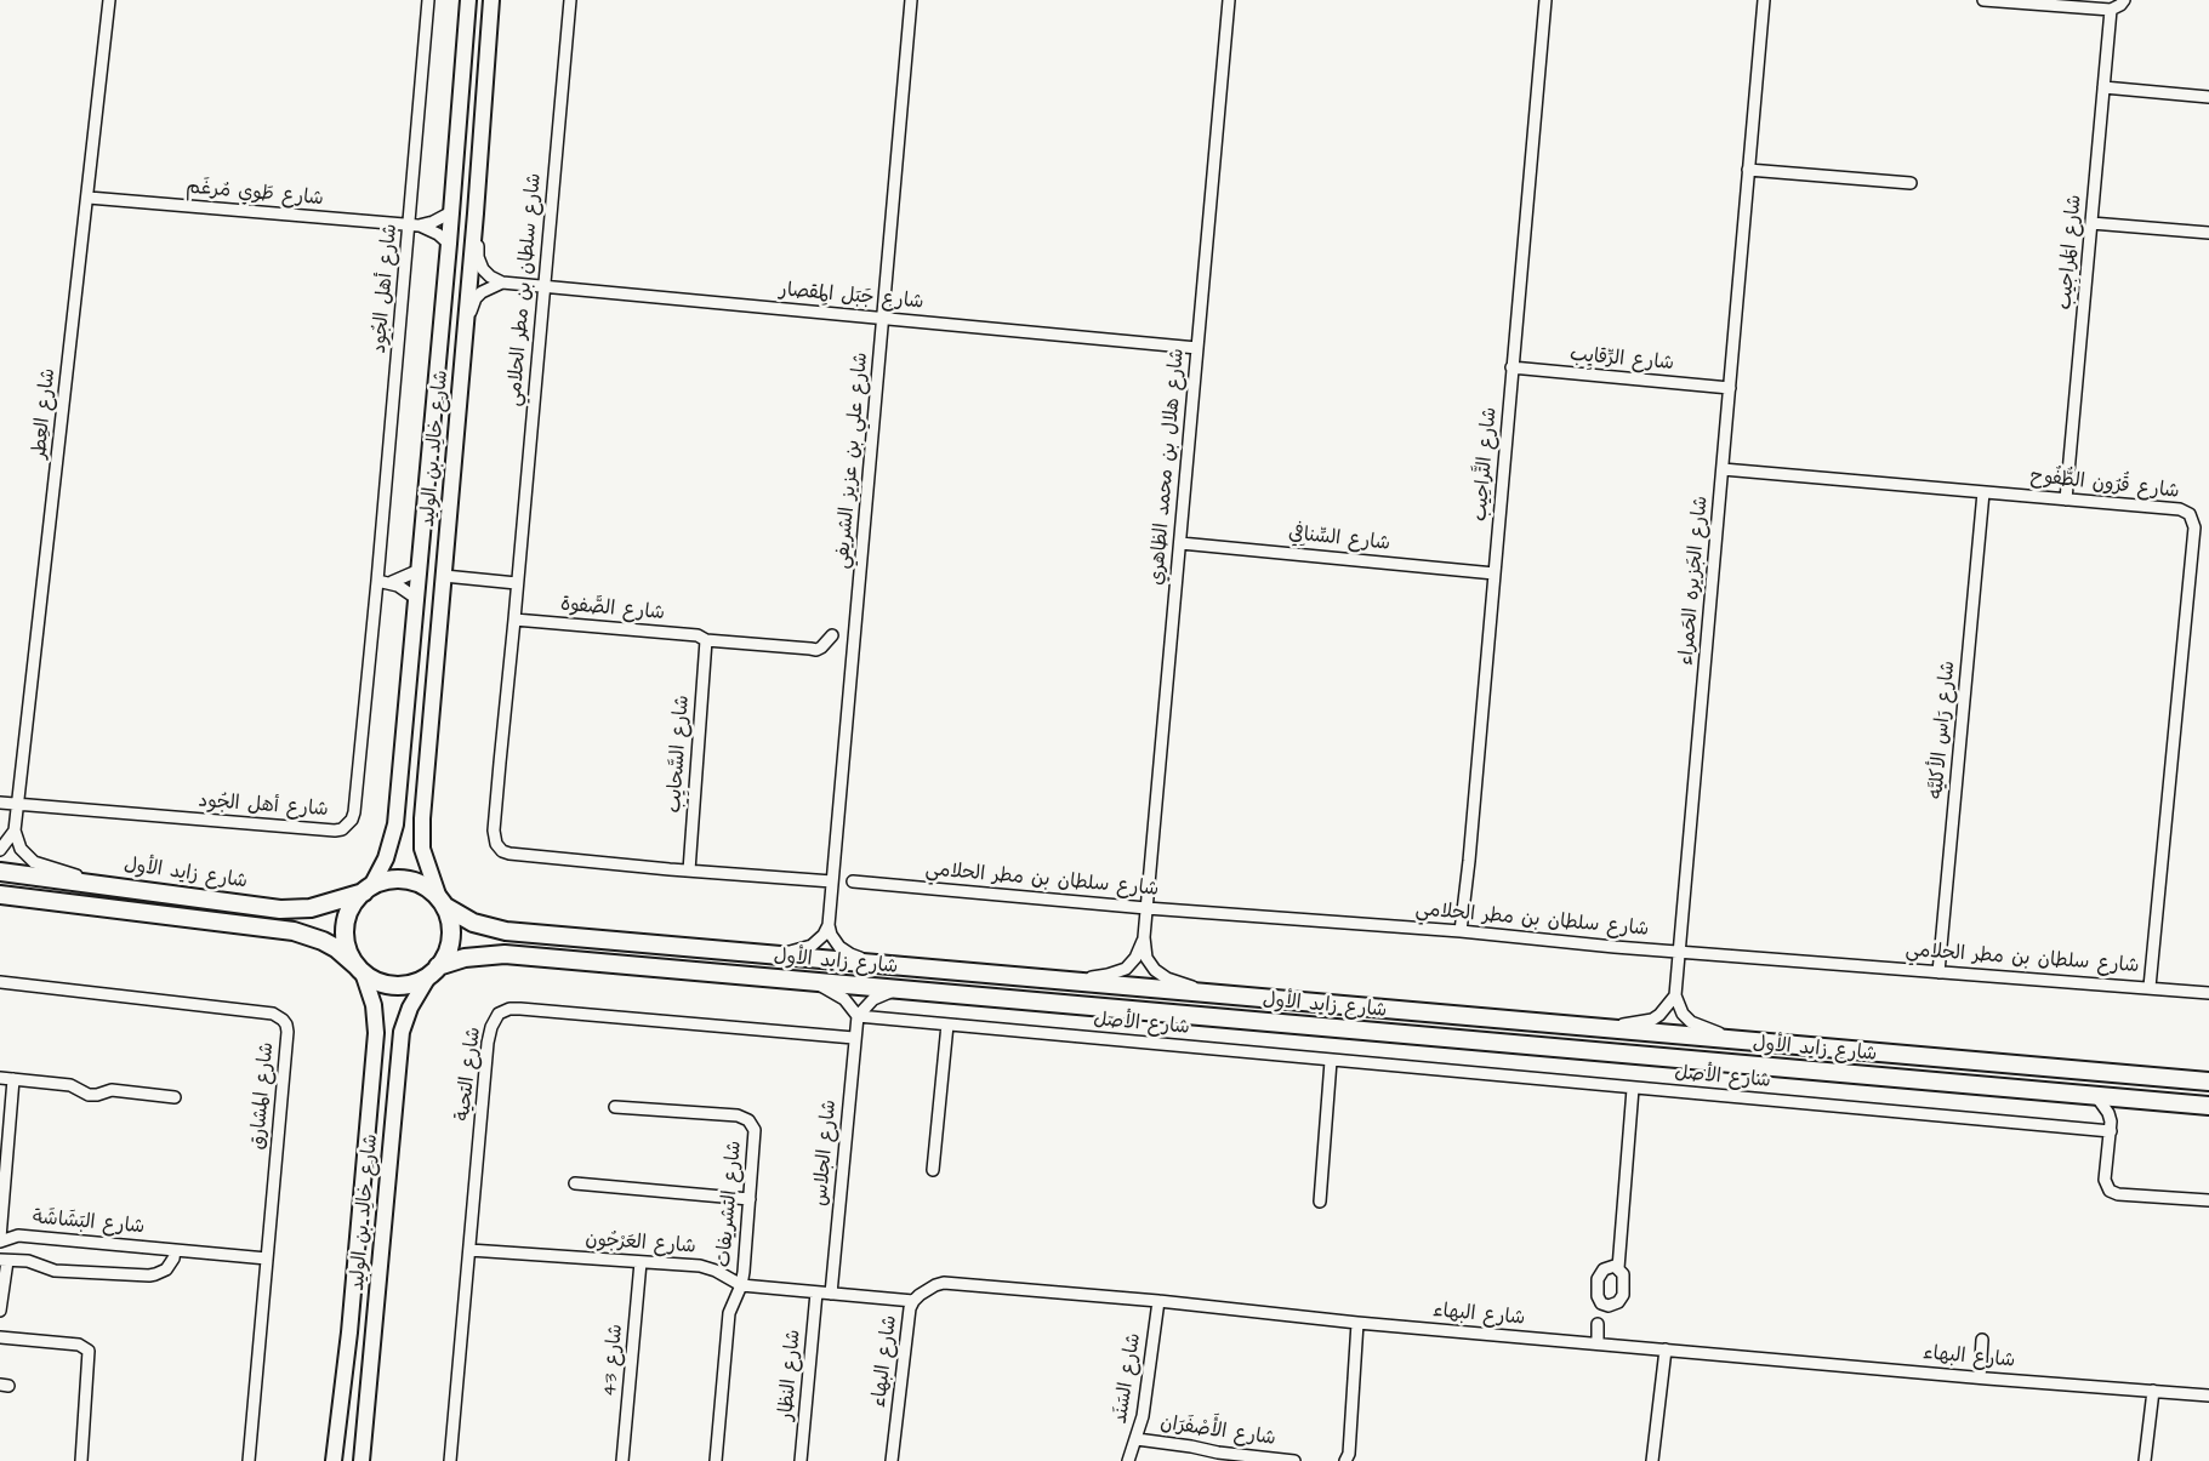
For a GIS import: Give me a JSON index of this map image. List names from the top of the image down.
{
  "streets": {
    "main road": ["شارع زايد الأول"],
    "street": [
      "شارع طَوي مُرغَم",
      "شارع المَراجِيب",
      "شارع أهل الجُود",
      "شارع سلطان بن مطر الحلامي",
      "شارع جَبَل المِقصار",
      "شارع الرِّقايِب",
      "شارع العِطر",
      "شارع خالِد بن الوليد",
      "شارع علي بن عزيز الشريفي",
      "شارع التَّراحِيب",
      "شارع هلال بن محمد الظاهري",
      "شارع قُرُون الطُّفُوح",
      "شارع السِّنافِي",
      "شارع الجَزيره الحَمراء",
      "شارع الصَّفوة",
      "شارع رَاس الأكليَّه",
      "شارع السَّحايِب",
      "شارع الأصل",
      "شارع التحية",
      "شارع المشارق",
      "شارع الجلاس",
      "شارع التشريفات",
      "شارع البَشَاشَة",
      "شارع العَرْجُون",
      "شارع البهاء",
      "شارع 43",
      "شارع النظار",
      "شارع السَنَد",
      "شارع الأَصْفَرَان"
    ]
  },
  "crossings": [
    ["شارع طَوي مُرغَم", "شارع أهل الجُود"],
    ["شارع طَوي مُرغَم", "شارع العِطر"],
    ["شارع طَوي مُرغَم", "شارع خالِد بن الوليد"],
    ["شارع المَراجِيب", "شارع قُرُون الطُّفُوح"],
    ["شارع أهل الجُود", "شارع العِطر"],
    ["شارع سلطان بن مطر الحلامي", "شارع جَبَل المِقصار"],
    ["شارع سلطان بن مطر الحلامي", "شارع علي بن عزيز الشريفي"],
    ["شارع سلطان بن مطر الحلامي", "شارع التَّراحِيب"],
    ["شارع سلطان بن مطر الحلامي", "شارع هلال بن محمد الظاهري"],
    ["شارع سلطان بن مطر الحلامي", "شارع قُرُون الطُّفُوح"],
    ["شارع سلطان بن مطر الحلامي", "شارع الجَزيره الحَمراء"],
    ["شارع سلطان بن مطر الحلامي", "شارع الصَّفوة"],
    ["شارع سلطان بن مطر الحلامي", "شارع رَاس الأكليَّه"],
    ["شارع سلطان بن مطر الحلامي", "شارع السَّحايِب"],
    ["شارع جَبَل المِقصار", "شارع علي بن عزيز الشريفي"],
    ["شارع جَبَل المِقصار", "شارع هلال بن محمد الظاهري"],
    ["شارع الرِّقايِب", "شارع التَّراحِيب"],
    ["شارع الرِّقايِب", "شارع الجَزيره الحَمراء"],
    ["شارع خالِد بن الوليد", "شارع زايد الأول"],
    ["شارع التَّراحِيب", "شارع السِّنافِي"],
    ["شارع هلال بن محمد الظاهري", "شارع السِّنافِي"],
    ["شارع هلال بن محمد الظاهري", "شارع زايد الأول"],
    ["شارع قُرُون الطُّفُوح", "شارع الجَزيره الحَمراء"],
    ["شارع قُرُون الطُّفُوح", "شارع رَاس الأكليَّه"],
    ["شارع الصَّفوة", "شارع السَّحايِب"],
    ["شارع الأصل", "شارع الجلاس"],
    ["شارع التحية", "شارع الجلاس"],
    ["شارع التحية", "شارع العَرْجُون"],
    ["شارع المشارق", "شارع البَشَاشَة"],
    ["شارع الجلاس", "شارع العَرْجُون"],
    ["شارع التشريفات", "شارع العَرْجُون"],
    ["شارع العَرْجُون", "شارع البهاء"],
    ["شارع العَرْجُون", "شارع 43"],
    ["شارع العَرْجُون", "شارع النظار"],
    ["شارع البهاء", "شارع السَنَد"],
    ["شارع السَنَد", "شارع الأَصْفَرَان"]
  ]
}
